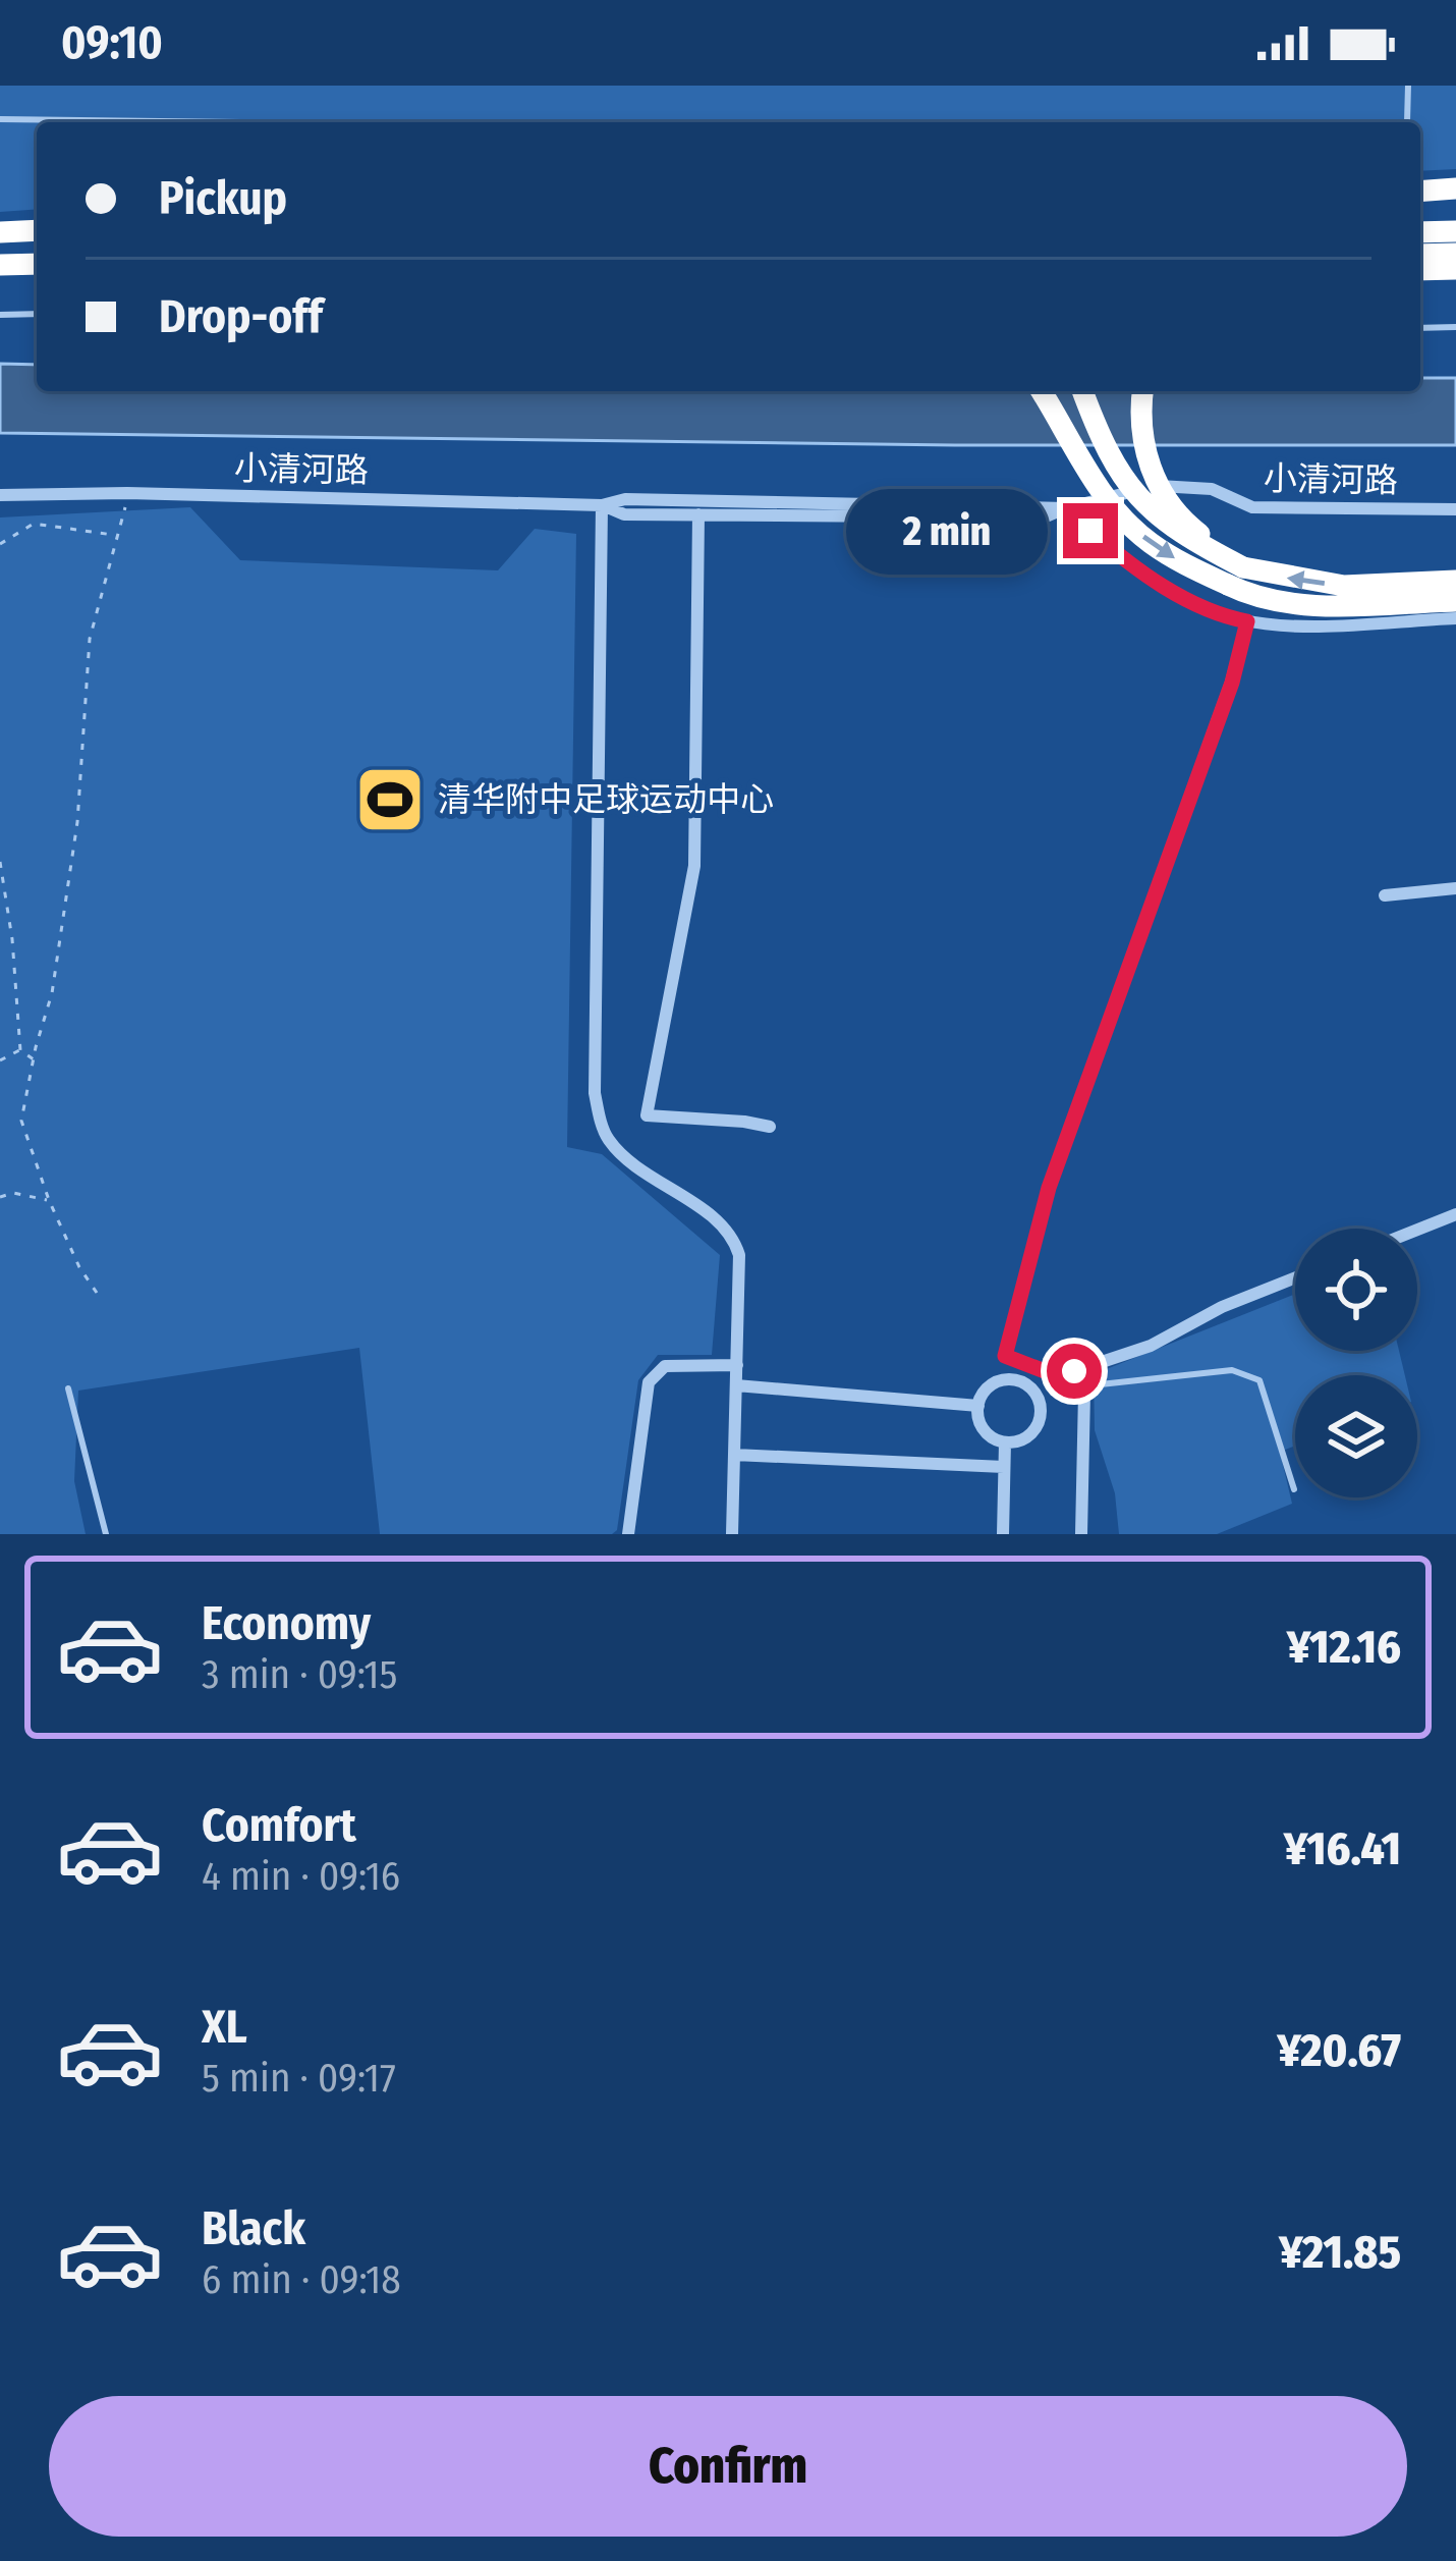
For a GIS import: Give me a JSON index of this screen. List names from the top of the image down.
{
  "streets": {
    "street": ["小清河路"]
  },
  "places": {
    "sports": ["清华附中足球运动中心"]
  },
  "page": {
    "status": "09:10",
    "banner": ["Pickup", "Drop-off"],
    "bubble": "2 min",
    "list": [
      {
        "name": "Economy",
        "note": "3 min · 09:15",
        "value": "¥12.16"
      },
      {
        "name": "Comfort",
        "note": "4 min · 09:16",
        "value": "¥16.41"
      },
      {
        "name": "XL",
        "note": "5 min · 09:17",
        "value": "¥20.67"
      },
      {
        "name": "Black",
        "note": "6 min · 09:18",
        "value": "¥21.85"
      }
    ],
    "buttons": "Confirm"
  }
}
